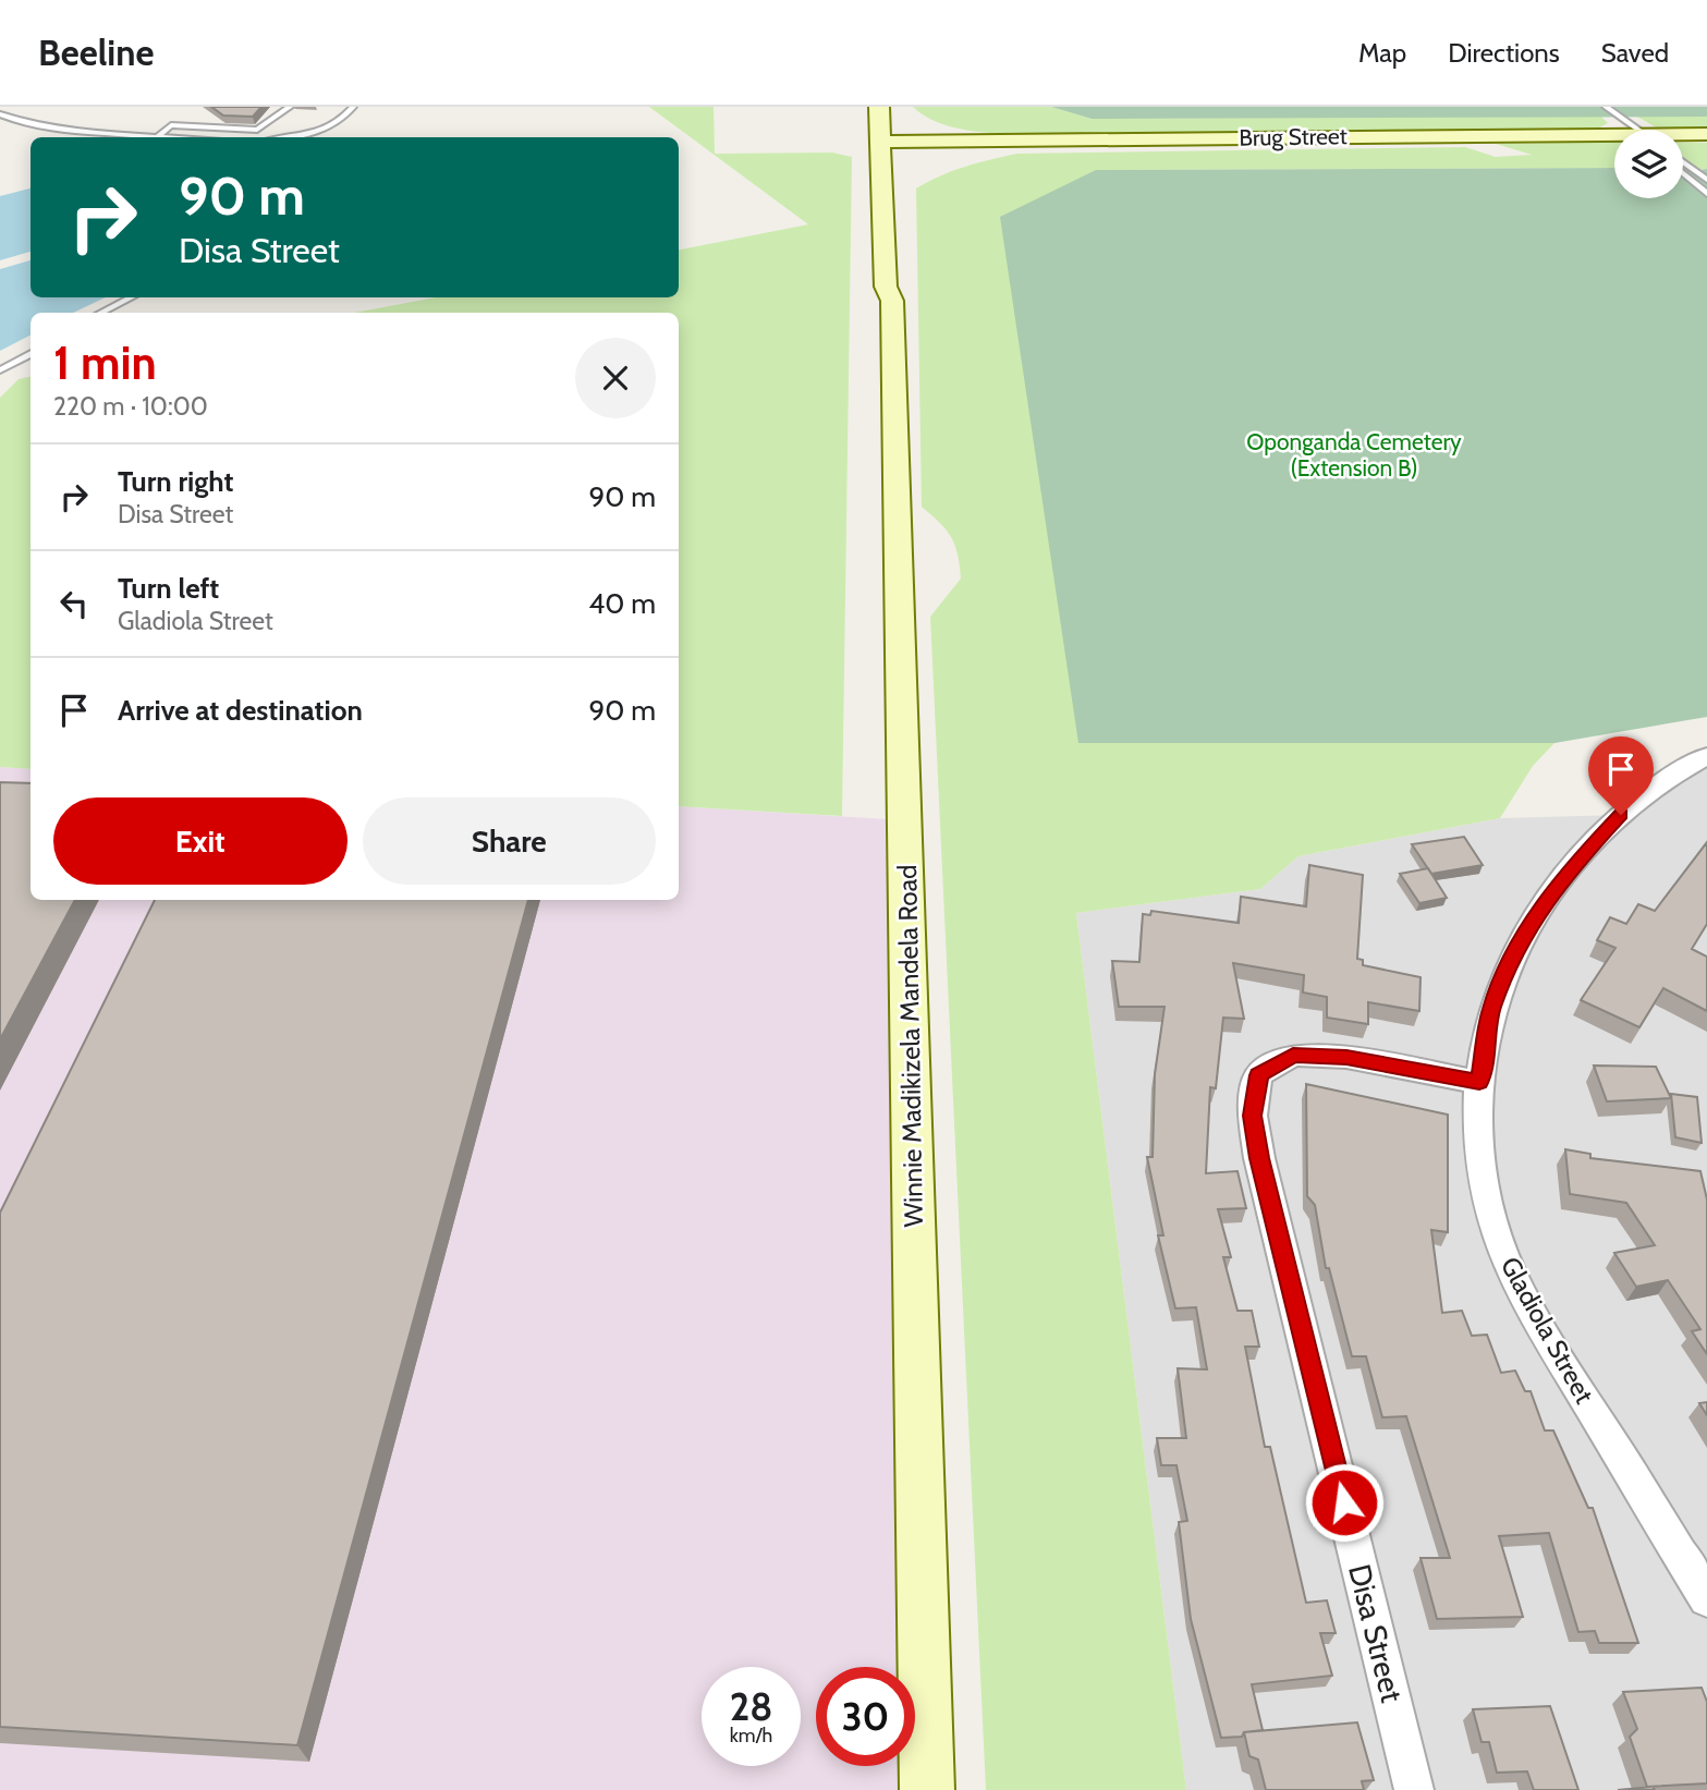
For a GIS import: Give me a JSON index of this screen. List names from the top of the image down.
{
  "streets": {
    "main road": ["Brug Street", "Winnie Madikizela Mandela Road"],
    "street": ["Gladiola Street", "Disa Street"]
  },
  "crossings": [
    ["Brug Street", "Winnie Madikizela Mandela Road"],
    ["Gladiola Street", "Disa Street"]
  ],
  "parks": ["Oponganda Cemetery (Extension B)"],
  "page": {
    "header": "Beeline",
    "nav": ["Map", "Directions", "Saved"],
    "turn": ["90 m", "Disa Street"],
    "heading": ["1 min", "220 m · 10:00"],
    "list": [
      {
        "name": "Turn right",
        "note": "Disa Street",
        "value": "90 m"
      },
      {
        "name": "Turn left",
        "note": "Gladiola Street",
        "value": "40 m"
      },
      {
        "name": "Arrive at destination",
        "value": "90 m"
      }
    ],
    "buttons": ["Exit", "Share"],
    "speed": "28 km/h",
    "limit": "30"
  }
}
